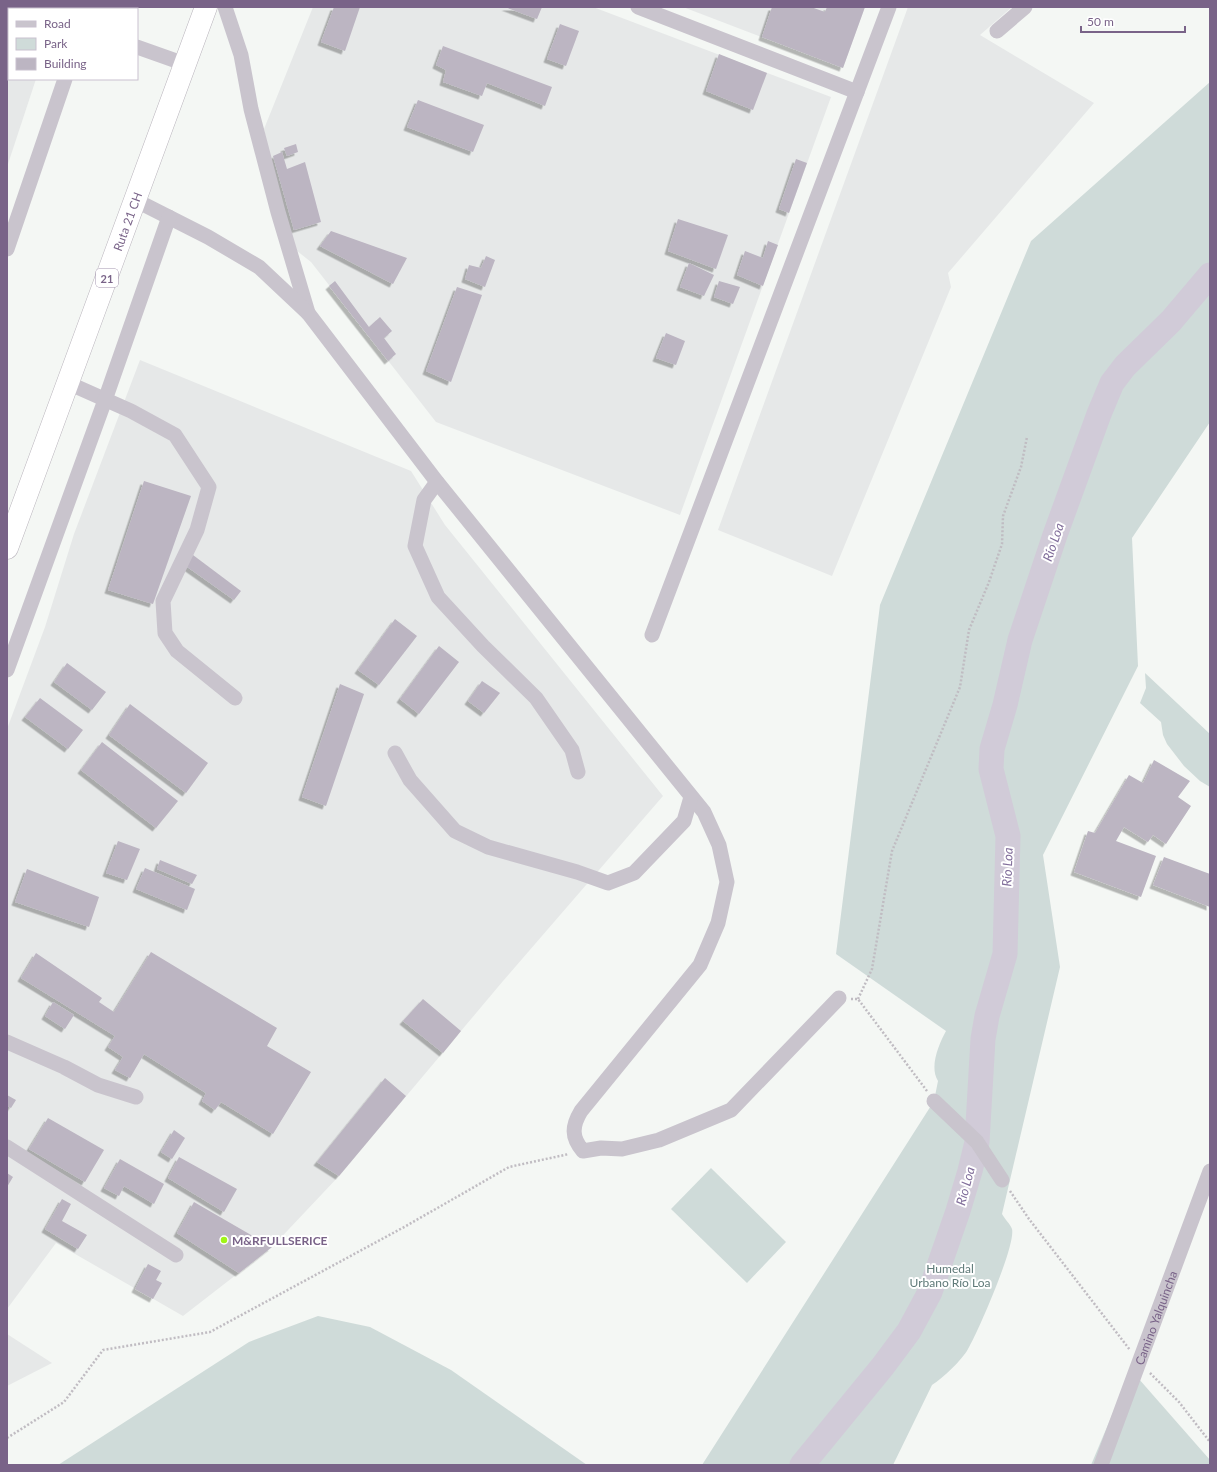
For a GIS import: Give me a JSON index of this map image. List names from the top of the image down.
{
  "streets": {
    "highway": ["Ruta 21 CH", "21"],
    "street": ["Camino Yalquincha"]
  },
  "water": ["Río Loa"],
  "parks": ["Humedal Urbano Río Loa"],
  "places": ["M&RFULLSERICE"],
  "legend": ["Road", "Park", "Building"],
  "scale_bar": "50 m"
}
